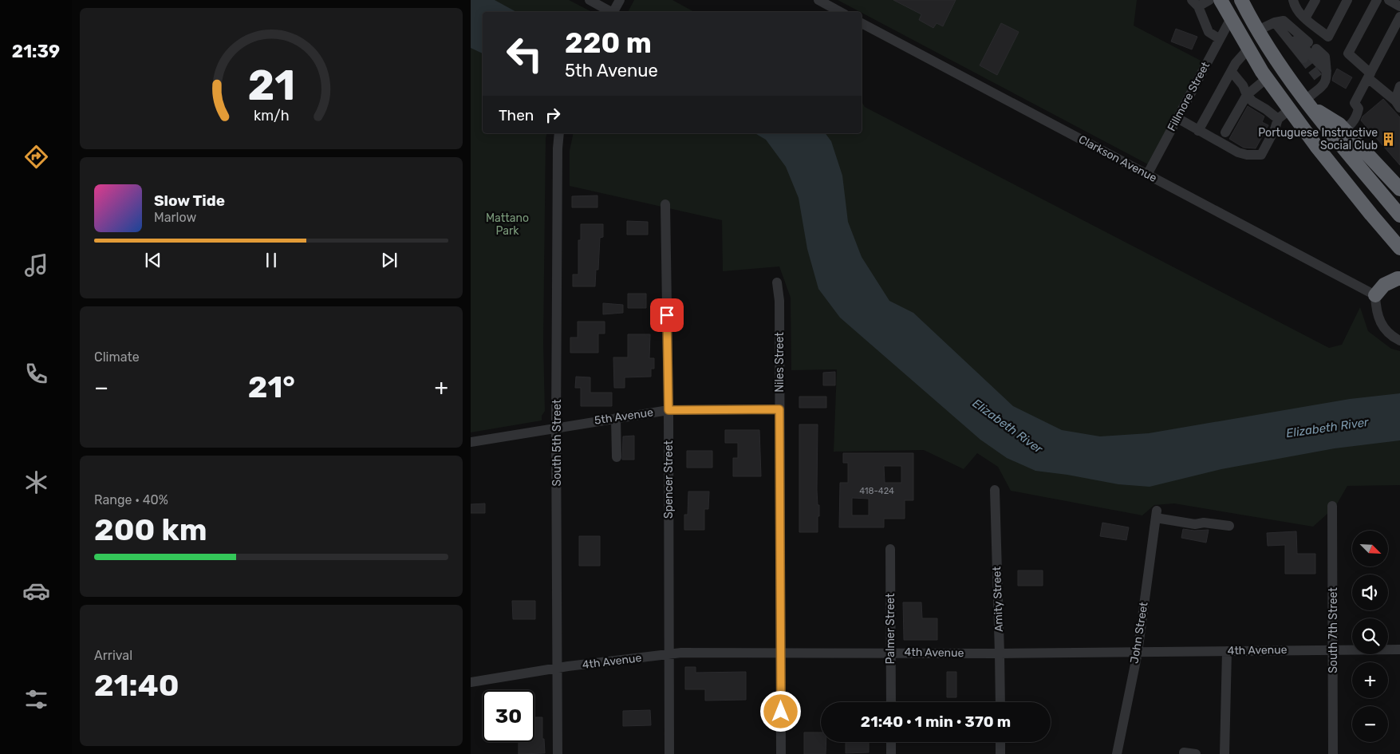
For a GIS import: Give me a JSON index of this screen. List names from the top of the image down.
{
  "streets": {
    "street": [
      "Fillmore Street",
      "Clarkson Avenue",
      "Niles Street",
      "5th Avenue",
      "South 5th Street",
      "Spencer Street",
      "Amity Street",
      "Palmer Street",
      "South 7th Street",
      "John Street",
      "4th Avenue"
    ]
  },
  "crossings": [
    ["Fillmore Street", "Clarkson Avenue"],
    ["Niles Street", "5th Avenue"],
    ["Niles Street", "4th Avenue"],
    ["5th Avenue", "South 5th Street"],
    ["5th Avenue", "Spencer Street"],
    ["South 5th Street", "4th Avenue"],
    ["Spencer Street", "4th Avenue"],
    ["Amity Street", "4th Avenue"],
    ["Palmer Street", "4th Avenue"],
    ["South 7th Street", "4th Avenue"],
    ["John Street", "4th Avenue"]
  ],
  "water": ["Elizabeth River"],
  "parks": ["Mattano Park"],
  "places": {
    "building": ["Portuguese Instructive Social Club"]
  },
  "house_numbers": ["418-424"],
  "north": "bottom right",
  "page": {
    "tabs": "21:39",
    "turn": ["220 m", "5th Avenue"],
    "then": "Then",
    "song": ["Slow Tide", "Marlow"],
    "tile": [
      "Climate",
      ["Range · 40%", "200 km"],
      ["Arrival", "21:40"]
    ],
    "heat": ["−", "21°", "+"],
    "map_buttons": ["+", "−"],
    "limit": "30",
    "trip": "21:40 · 1 min · 370 m",
    "gauge": ["21", "km/h"]
  }
}
